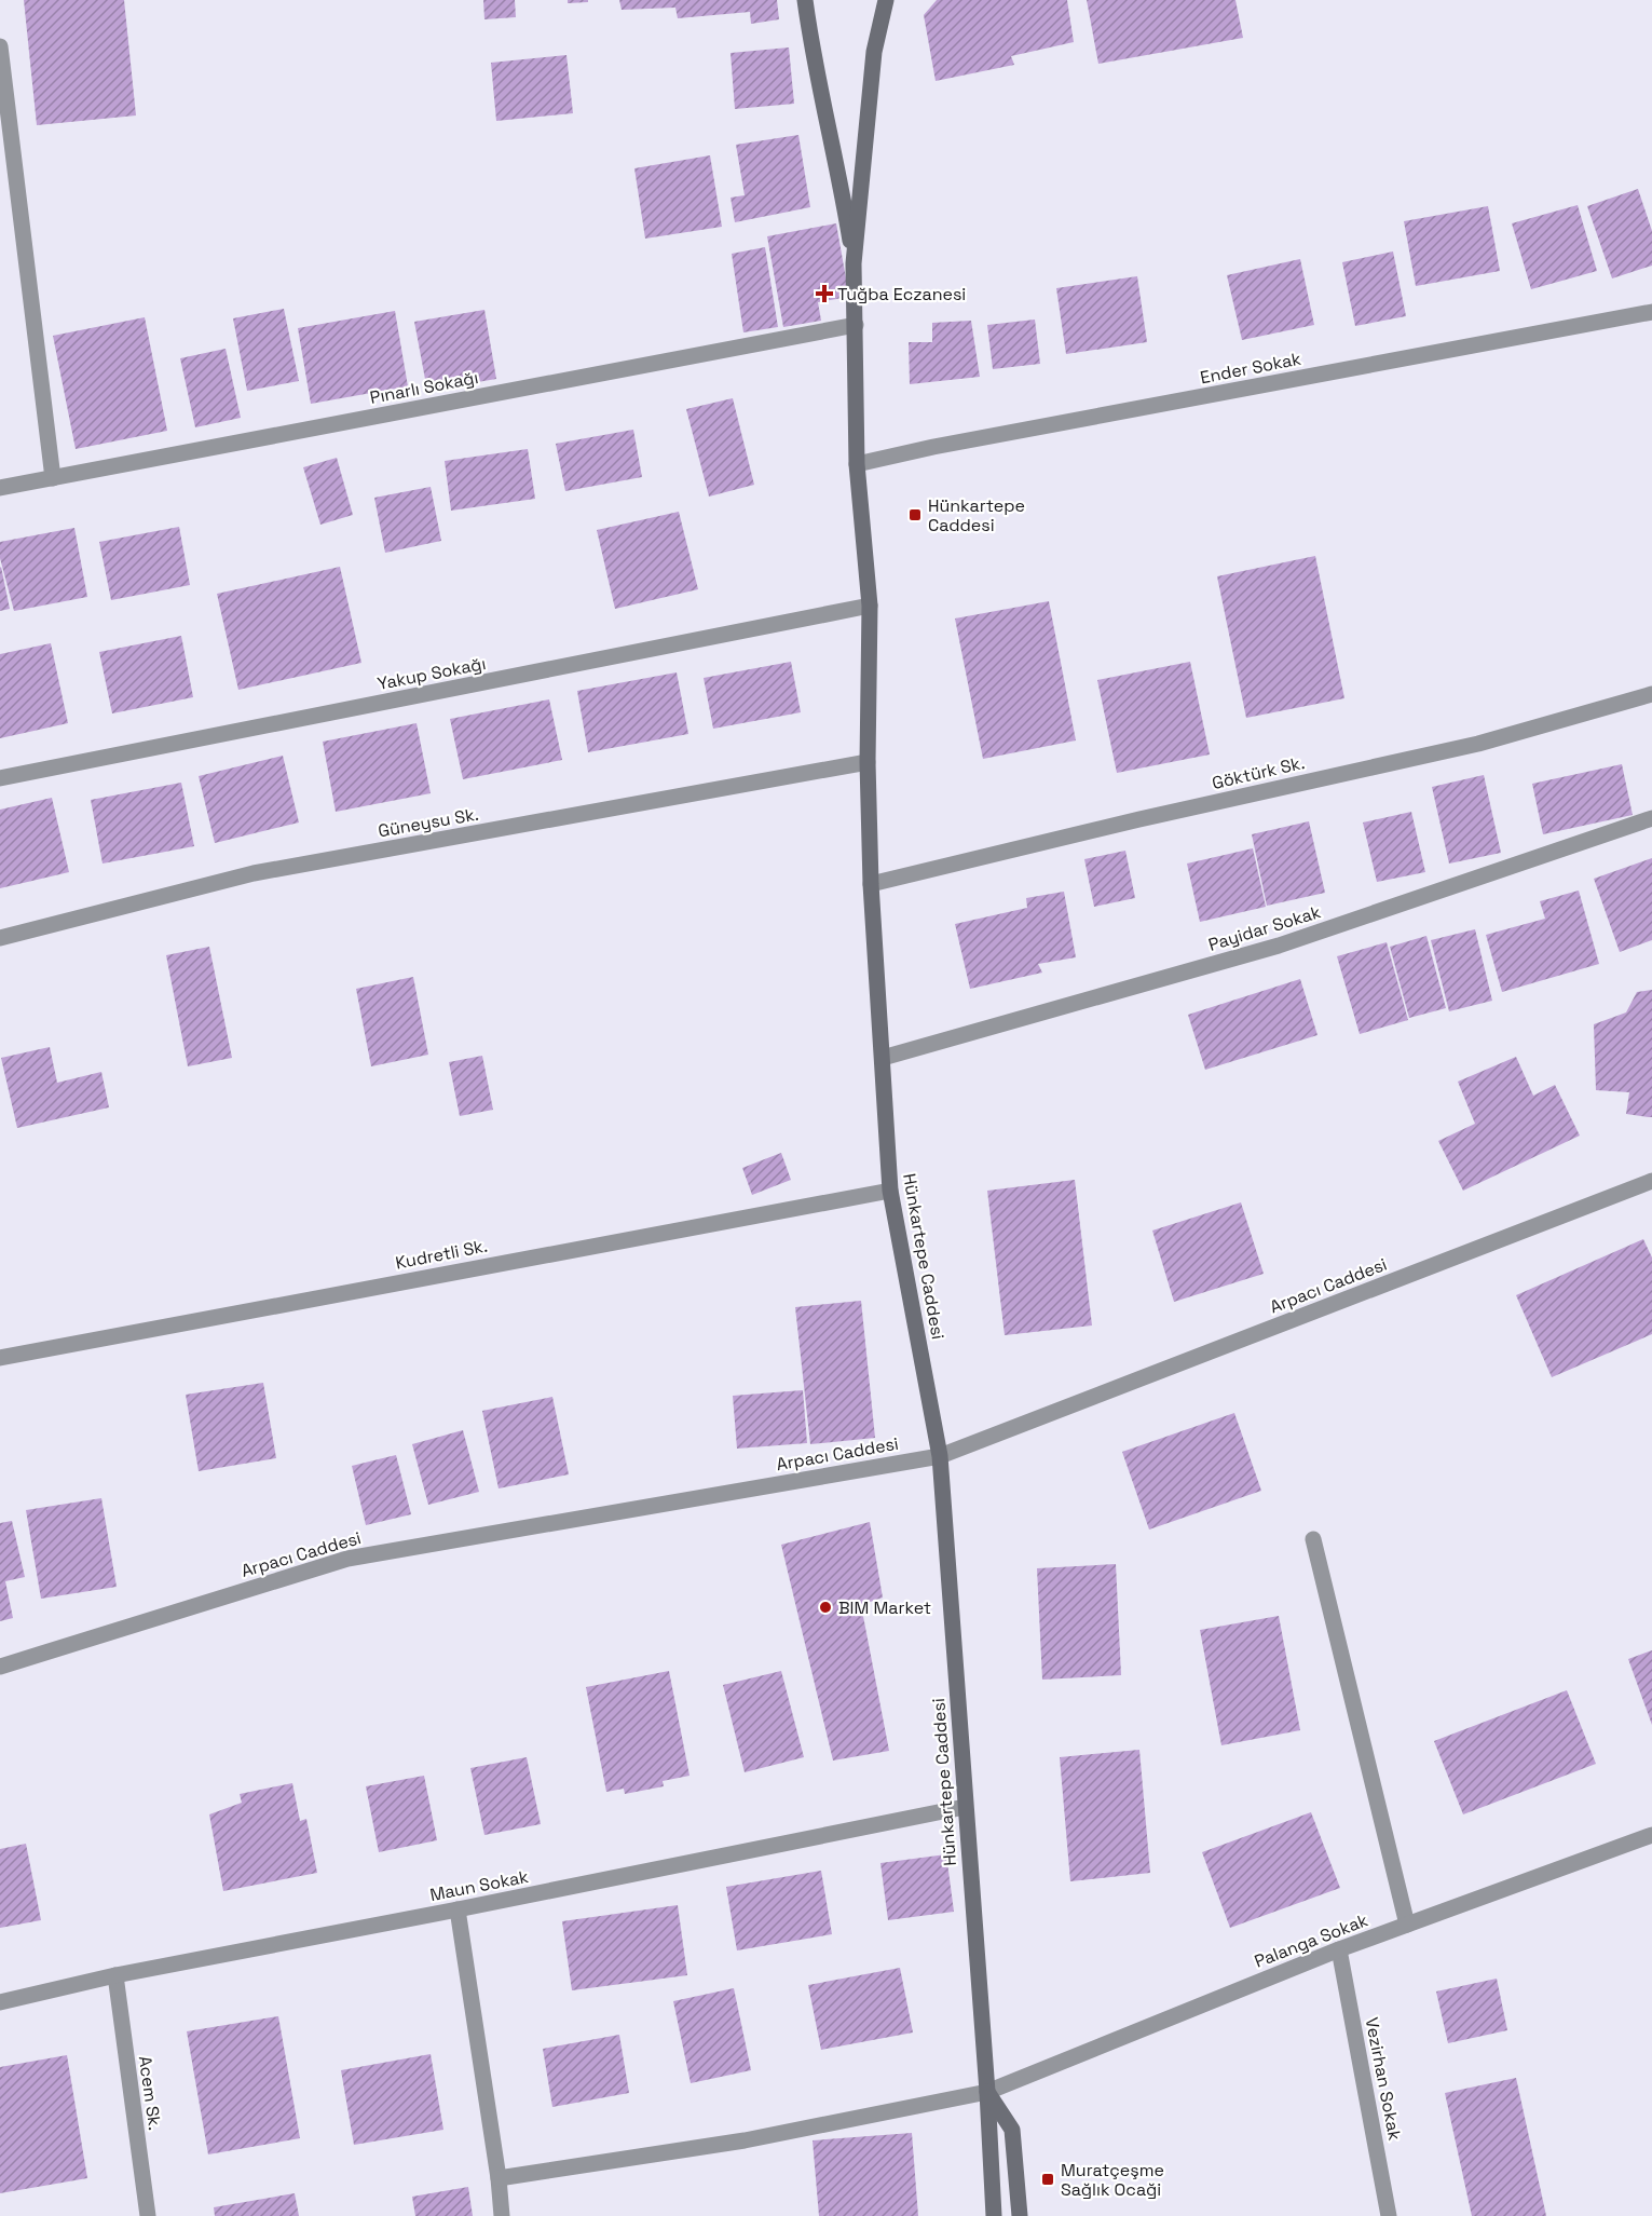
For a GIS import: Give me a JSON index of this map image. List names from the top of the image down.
{
  "streets": {
    "main road": ["Hünkartepe Caddesi"],
    "street": [
      "Ender Sokak",
      "Pınarlı Sokağı",
      "Yakup Sokağı",
      "Göktürk Sk.",
      "Güneysu Sk.",
      "Payidar Sokak",
      "Kudretli Sk.",
      "Arpacı Caddesi",
      "Maun Sokak",
      "Palanga Sokak",
      "Vezirhan Sokak",
      "Acem Sk."
    ]
  },
  "crossings": [
    ["Ender Sokak", "Hünkartepe Caddesi"],
    ["Pınarlı Sokağı", "Hünkartepe Caddesi"],
    ["Yakup Sokağı", "Hünkartepe Caddesi"],
    ["Göktürk Sk.", "Hünkartepe Caddesi"],
    ["Güneysu Sk.", "Hünkartepe Caddesi"],
    ["Payidar Sokak", "Hünkartepe Caddesi"],
    ["Kudretli Sk.", "Hünkartepe Caddesi"],
    ["Hünkartepe Caddesi", "Arpacı Caddesi"],
    ["Hünkartepe Caddesi", "Maun Sokak"],
    ["Hünkartepe Caddesi", "Palanga Sokak"],
    ["Maun Sokak", "Acem Sk."],
    ["Palanga Sokak", "Vezirhan Sokak"]
  ],
  "places": {
    "health": ["Tuğba Eczanesi"],
    "transit": ["Hünkartepe Caddesi", "Muratçeşme Sağlık Ocaği"],
    "other": ["BIM Market"]
  }
}
